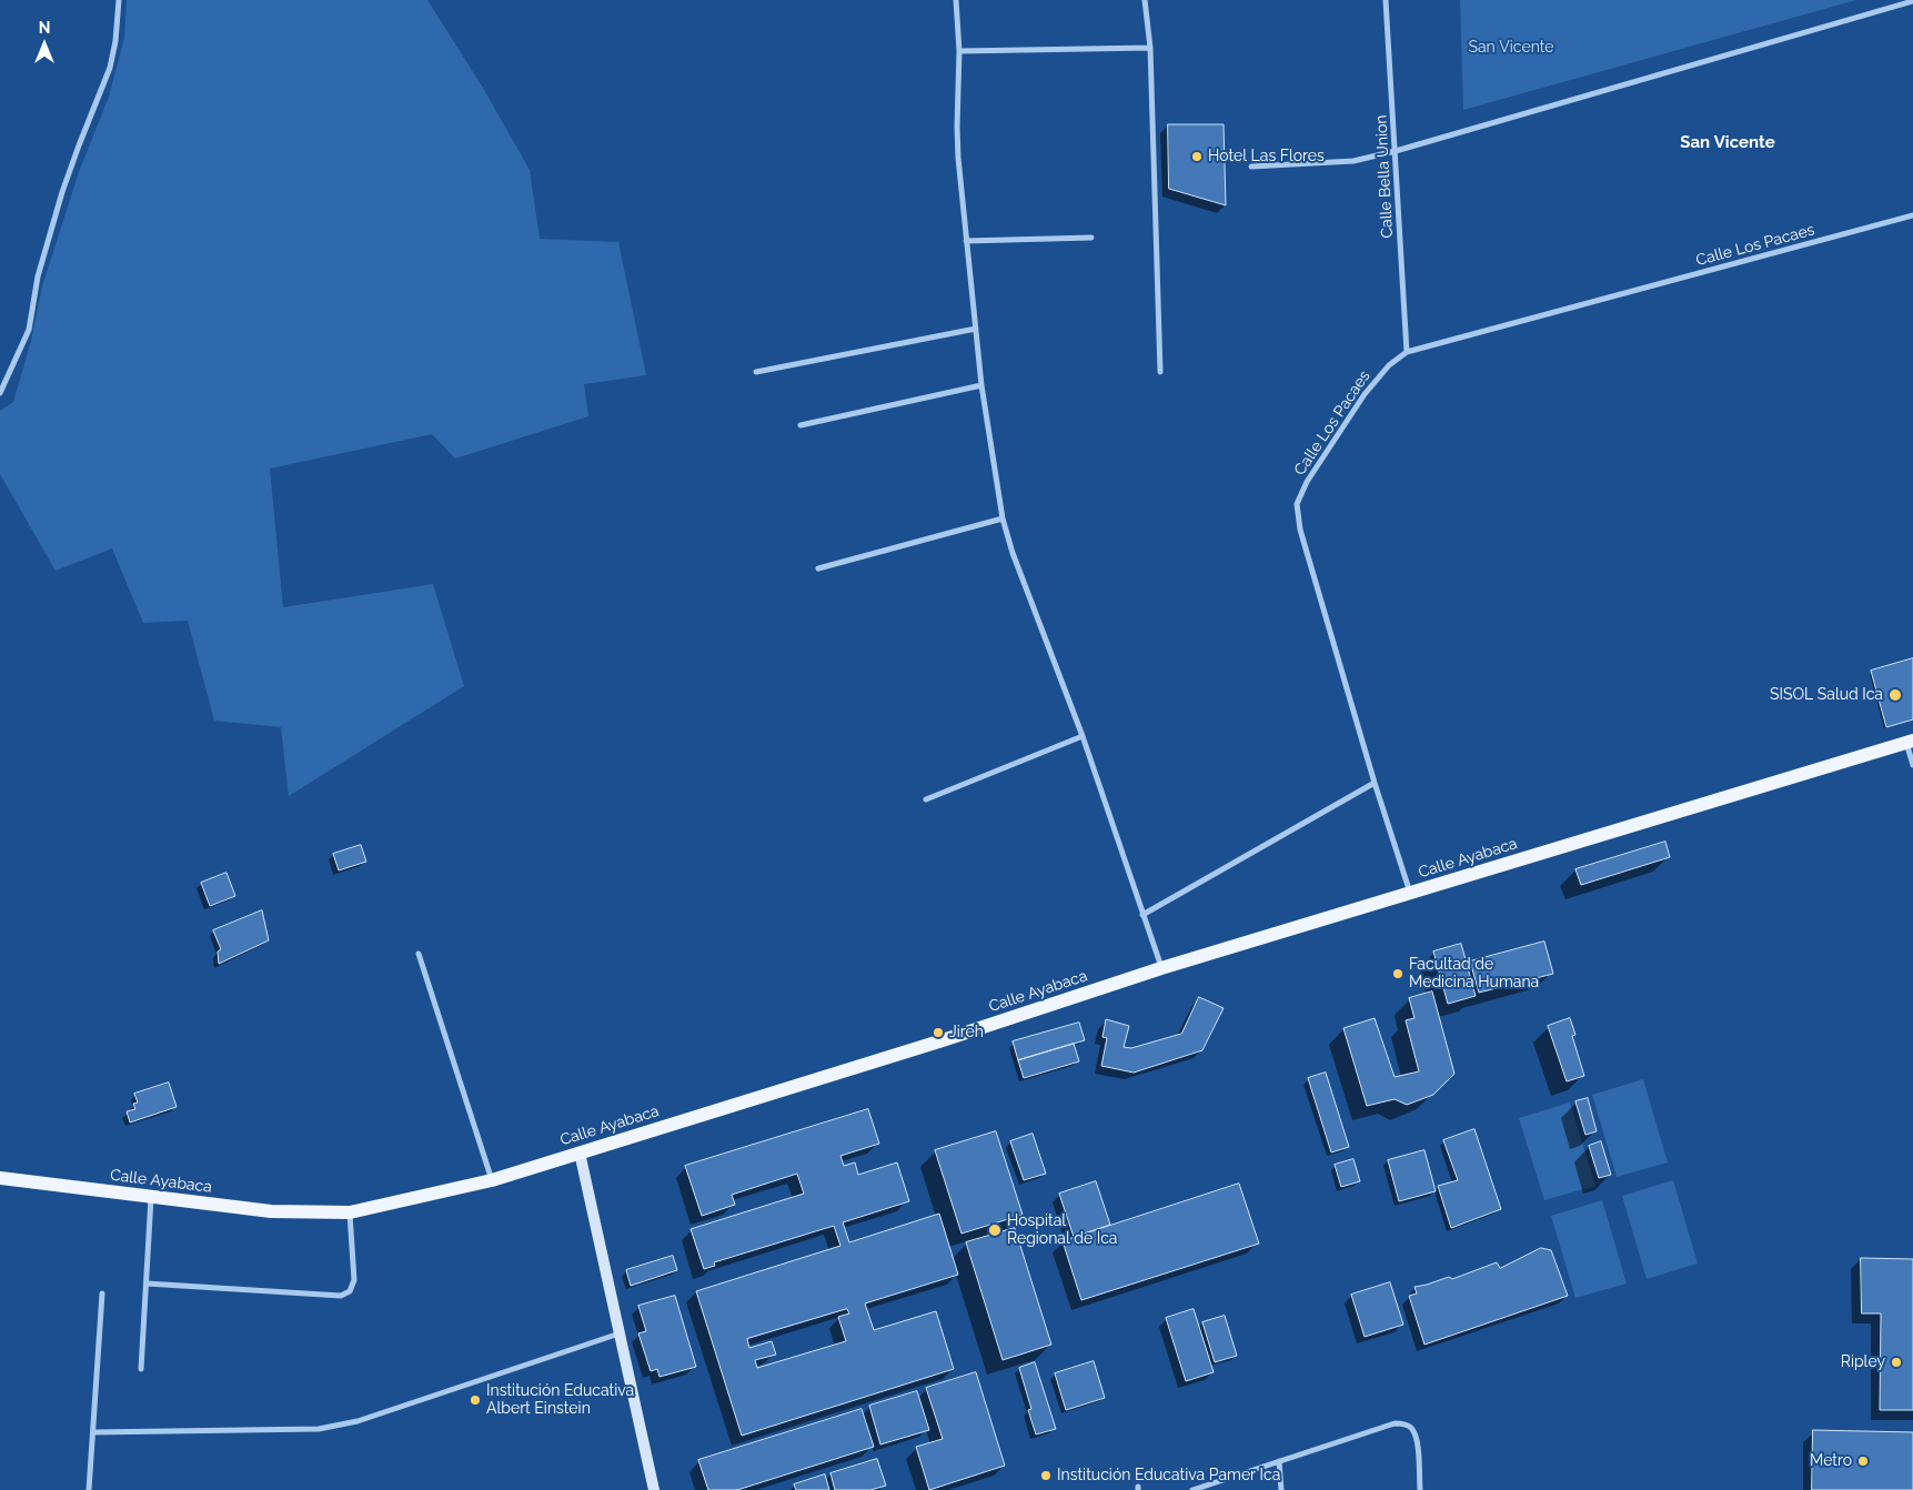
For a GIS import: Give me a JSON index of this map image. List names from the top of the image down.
{
  "streets": {
    "main road": ["Calle Ayabaca"],
    "street": ["Calle Bella Union", "Calle Los Pacaes"]
  },
  "crossings": [
    ["Calle Bella Union", "Calle Los Pacaes"],
    ["Calle Los Pacaes", "Calle Ayabaca"]
  ],
  "districts": ["San Vicente"],
  "parks": ["San Vicente"],
  "places": [
    "Hotel Las Flores",
    "SISOL Salud Ica",
    "Facultad de Medicina Humana",
    "Jireh",
    "Hospital Regional de Ica",
    "Ripley",
    "Institución Educativa Albert Einstein",
    "Metro",
    "Institución Educativa Pamer Ica"
  ],
  "north": "top"
}
